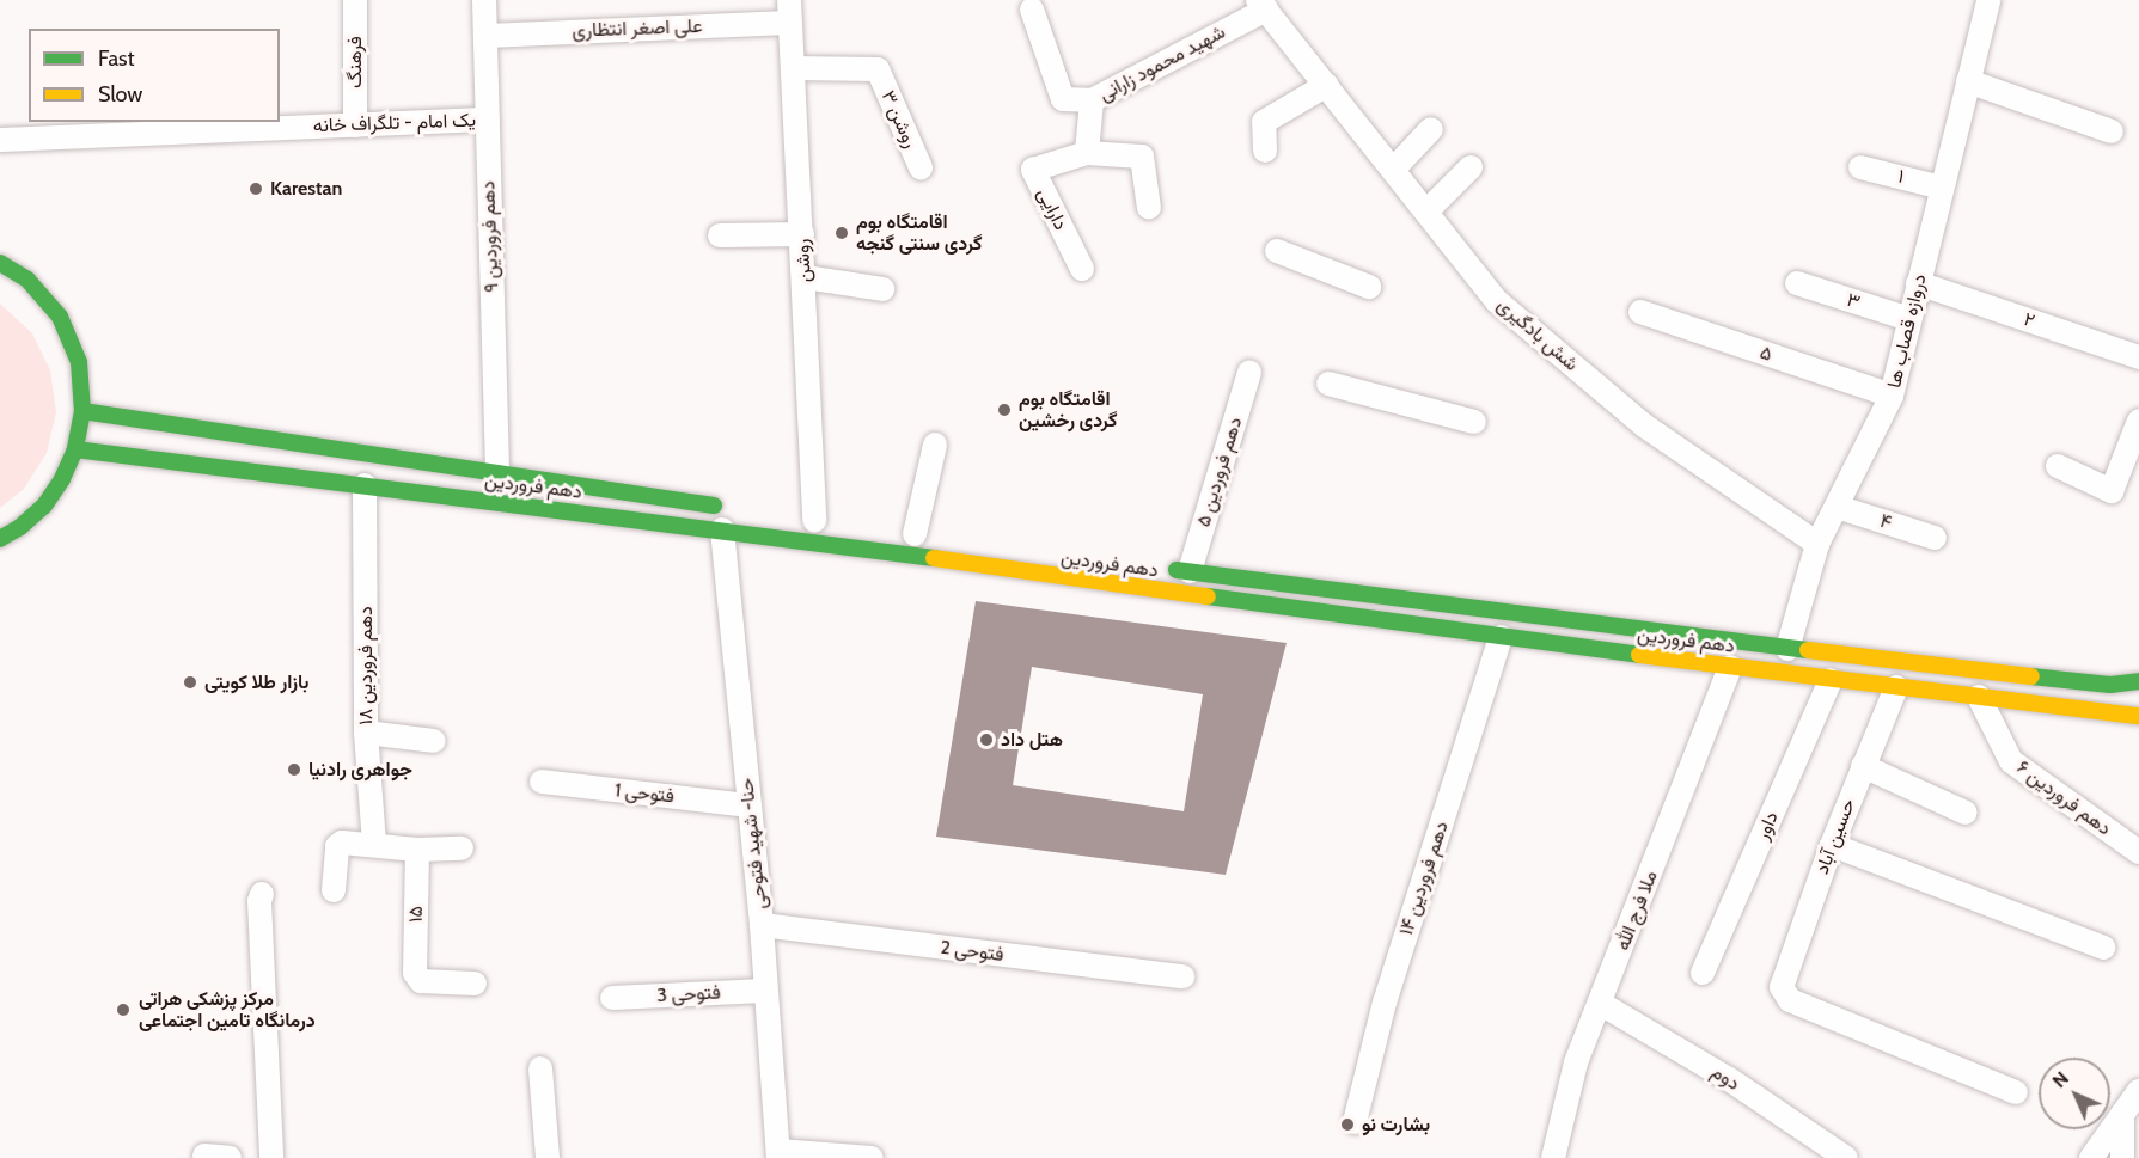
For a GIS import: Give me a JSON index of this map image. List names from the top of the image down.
{
  "streets": {
    "main road": ["دهم فروردین"],
    "street": [
      "علی اصغر انتظاری",
      "فرهنگ",
      "شهید محمود زارانی",
      "روشن ۳",
      "یک امام - تلگراف خانه",
      "۱",
      "دارایی",
      "دهم فروردین ۹",
      "روشن",
      "۳",
      "۲",
      "دروازه قصاب ها",
      "شش بادگیری",
      "۵",
      "دهم فروردین ۵",
      "۴",
      "دهم فروردین ۱۸",
      "فتوحی 1",
      "دهم فروردین ۶",
      "داور",
      "حسین آباد",
      "حنا- شهید فتوحی",
      "دهم فروردین ۱۴",
      "ملا فرج الله",
      "۱۵",
      "فتوحی 2",
      "فتوحی 3",
      "دوم"
    ]
  },
  "crossings": [
    ["علی اصغر انتظاری", "دهم فروردین ۹"],
    ["علی اصغر انتظاری", "روشن"],
    ["فرهنگ", "یک امام - تلگراف خانه"],
    ["شهید محمود زارانی", "شش بادگیری"],
    ["روشن ۳", "روشن"],
    ["یک امام - تلگراف خانه", "دهم فروردین ۹"],
    ["۱", "دروازه قصاب ها"],
    ["دهم فروردین ۹", "دهم فروردین"],
    ["۳", "دروازه قصاب ها"],
    ["۲", "دروازه قصاب ها"],
    ["دروازه قصاب ها", "شش بادگیری"],
    ["دروازه قصاب ها", "۵"],
    ["دروازه قصاب ها", "دهم فروردین"],
    ["دروازه قصاب ها", "۴"],
    ["دهم فروردین ۵", "دهم فروردین"],
    ["دهم فروردین", "دهم فروردین ۱۸"],
    ["دهم فروردین", "دهم فروردین ۶"],
    ["دهم فروردین", "داور"],
    ["دهم فروردین", "حسین آباد"],
    ["دهم فروردین", "حنا- شهید فتوحی"],
    ["دهم فروردین", "دهم فروردین ۱۴"],
    ["دهم فروردین", "ملا فرج الله"],
    ["فتوحی 1", "حنا- شهید فتوحی"],
    ["حنا- شهید فتوحی", "فتوحی 2"],
    ["حنا- شهید فتوحی", "فتوحی 3"],
    ["ملا فرج الله", "دوم"]
  ],
  "places": [
    "Karestan",
    "اقامتگاه بوم گردی سنتی گنجه",
    "اقامتگاه بوم گردی رخشین",
    "بازار طلا کویتی",
    "هتل داد",
    "جواهری رادنیا",
    "مرکز پزشکی هراتی درمانگاه تامین اجتماعی",
    "بشارت نو"
  ],
  "legend": ["Fast", "Slow"],
  "north": "top left"
}
